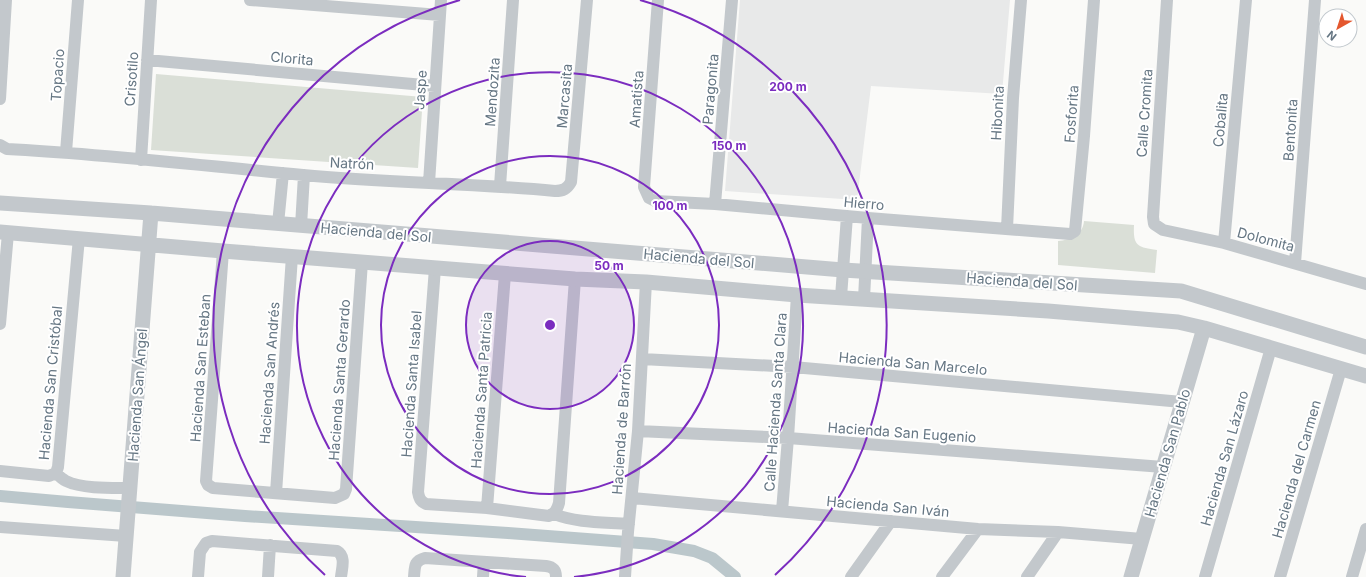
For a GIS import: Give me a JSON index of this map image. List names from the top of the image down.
{
  "streets": {
    "street": [
      "Clorita",
      "Topacio",
      "Crisotilo",
      "Paragonita",
      "Jaspe",
      "Mendozita",
      "Marcasita",
      "Amatista",
      "Hibonita",
      "Calle Cromita",
      "Fosforita",
      "Cobalita",
      "Bentonita",
      "Natrón",
      "Hierro",
      "Hacienda del Sol",
      "Dolomita",
      "Hacienda San Marcelo",
      "Hacienda San Esteban",
      "Hacienda San Andrés",
      "Hacienda Santa Gerardo",
      "Hacienda San Cristóbal",
      "Hacienda Santa Isabel",
      "Hacienda Santa Patricia",
      "Hacienda San Ángel",
      "Calle Hacienda Santa Clara",
      "Hacienda de Barrón",
      "Hacienda San Eugenio",
      "Hacienda San Pablo",
      "Hacienda San Lázaro",
      "Hacienda del Carmen",
      "Hacienda San Iván"
    ]
  },
  "crossings": [
    ["Clorita", "Crisotilo"],
    ["Clorita", "Jaspe"],
    ["Topacio", "Natrón"],
    ["Crisotilo", "Natrón"],
    ["Paragonita", "Hierro"],
    ["Jaspe", "Natrón"],
    ["Mendozita", "Natrón"],
    ["Marcasita", "Natrón"],
    ["Amatista", "Hierro"],
    ["Hibonita", "Hierro"],
    ["Calle Cromita", "Dolomita"],
    ["Fosforita", "Hierro"],
    ["Cobalita", "Dolomita"],
    ["Bentonita", "Dolomita"],
    ["Hacienda del Sol", "Hacienda San Esteban"],
    ["Hacienda del Sol", "Hacienda San Andrés"],
    ["Hacienda del Sol", "Hacienda Santa Gerardo"],
    ["Hacienda del Sol", "Hacienda San Cristóbal"],
    ["Hacienda del Sol", "Hacienda Santa Isabel"],
    ["Hacienda del Sol", "Hacienda Santa Patricia"],
    ["Hacienda del Sol", "Hacienda San Ángel"],
    ["Hacienda del Sol", "Calle Hacienda Santa Clara"],
    ["Hacienda del Sol", "Hacienda de Barrón"],
    ["Hacienda del Sol", "Hacienda San Pablo"],
    ["Hacienda del Sol", "Hacienda San Lázaro"],
    ["Hacienda del Sol", "Hacienda del Carmen"],
    ["Hacienda San Marcelo", "Calle Hacienda Santa Clara"],
    ["Hacienda San Marcelo", "Hacienda de Barrón"],
    ["Hacienda San Marcelo", "Hacienda San Pablo"],
    ["Hacienda San Esteban", "Hacienda San Andrés"],
    ["Hacienda San Esteban", "Hacienda Santa Gerardo"],
    ["Hacienda San Andrés", "Hacienda Santa Gerardo"],
    ["Hacienda Santa Isabel", "Hacienda Santa Patricia"],
    ["Calle Hacienda Santa Clara", "Hacienda San Eugenio"],
    ["Calle Hacienda Santa Clara", "Hacienda San Iván"],
    ["Hacienda de Barrón", "Hacienda San Eugenio"],
    ["Hacienda de Barrón", "Hacienda San Iván"],
    ["Hacienda San Eugenio", "Hacienda San Pablo"],
    ["Hacienda San Pablo", "Hacienda San Iván"]
  ],
  "north": "bottom left",
  "rings": [
    "200 m",
    "150 m",
    "100 m",
    "50 m"
  ]
}
